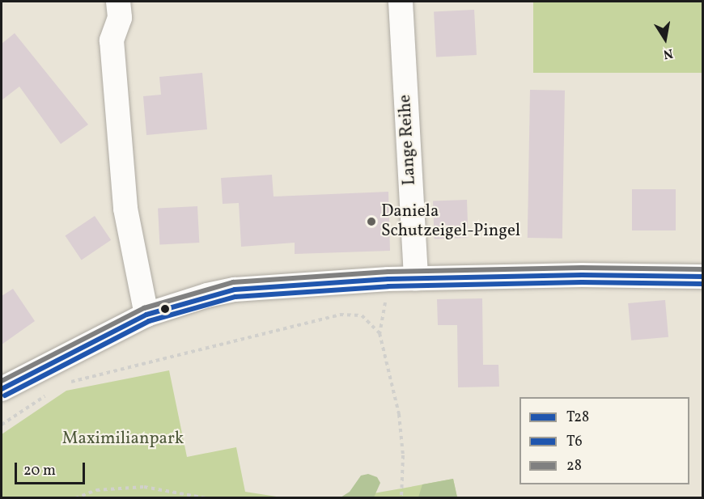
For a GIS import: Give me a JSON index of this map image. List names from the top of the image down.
{
  "streets": {
    "street": ["Lange Reihe"]
  },
  "parks": ["Maximilianpark"],
  "places": ["Daniela Schutzeigel-Pingel"],
  "lines": ["transit line 28", "transit line T28", "transit line T6"],
  "legend": ["T28", "T6", "28"],
  "scale_bar": "20 m",
  "north": "bottom"
}
